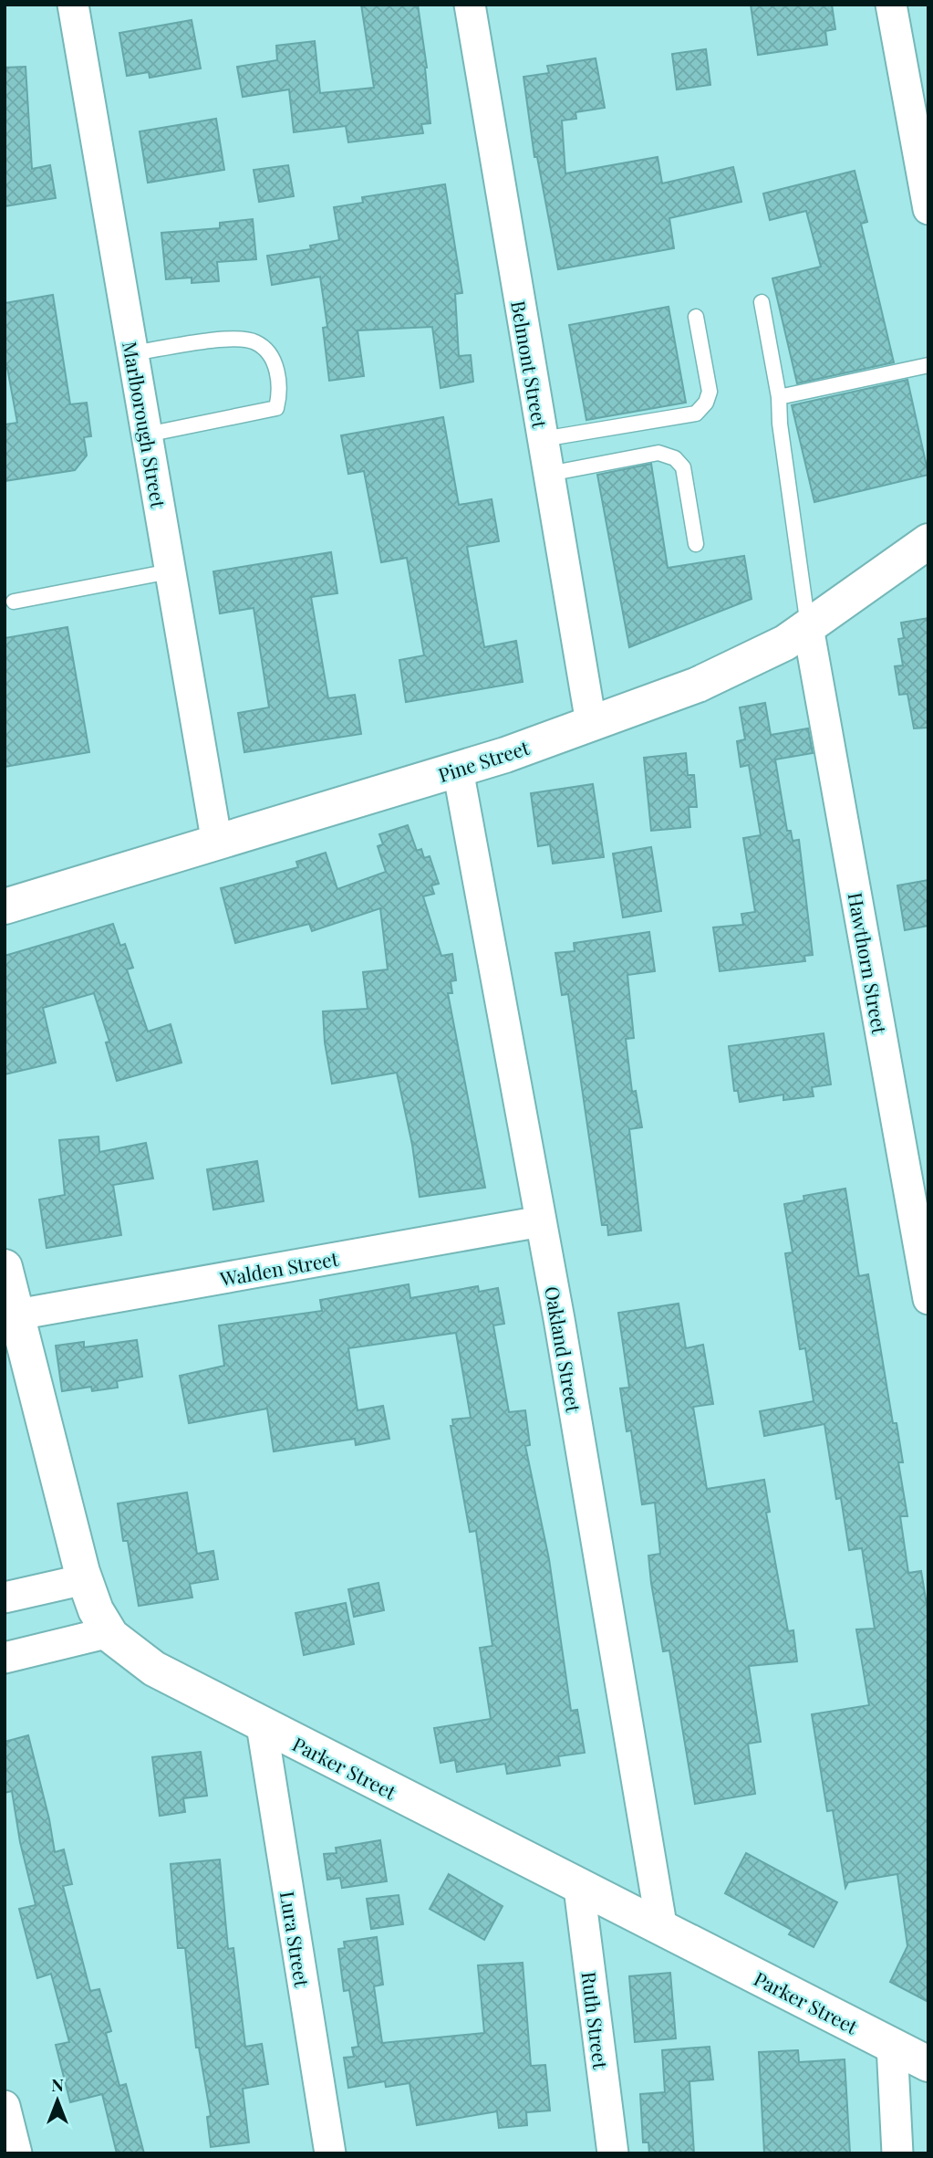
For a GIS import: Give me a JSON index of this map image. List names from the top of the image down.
{
  "streets": {
    "street": [
      "Belmont Street",
      "Marlborough Street",
      "Pine Street",
      "Hawthorn Street",
      "Walden Street",
      "Oakland Street",
      "Parker Street",
      "Lura Street",
      "Ruth Street"
    ]
  },
  "crossings": [
    ["Belmont Street", "Pine Street"],
    ["Marlborough Street", "Pine Street"],
    ["Pine Street", "Hawthorn Street"],
    ["Pine Street", "Oakland Street"],
    ["Walden Street", "Oakland Street"],
    ["Walden Street", "Parker Street"],
    ["Oakland Street", "Parker Street"],
    ["Parker Street", "Lura Street"],
    ["Parker Street", "Ruth Street"]
  ],
  "north": "top"
}
